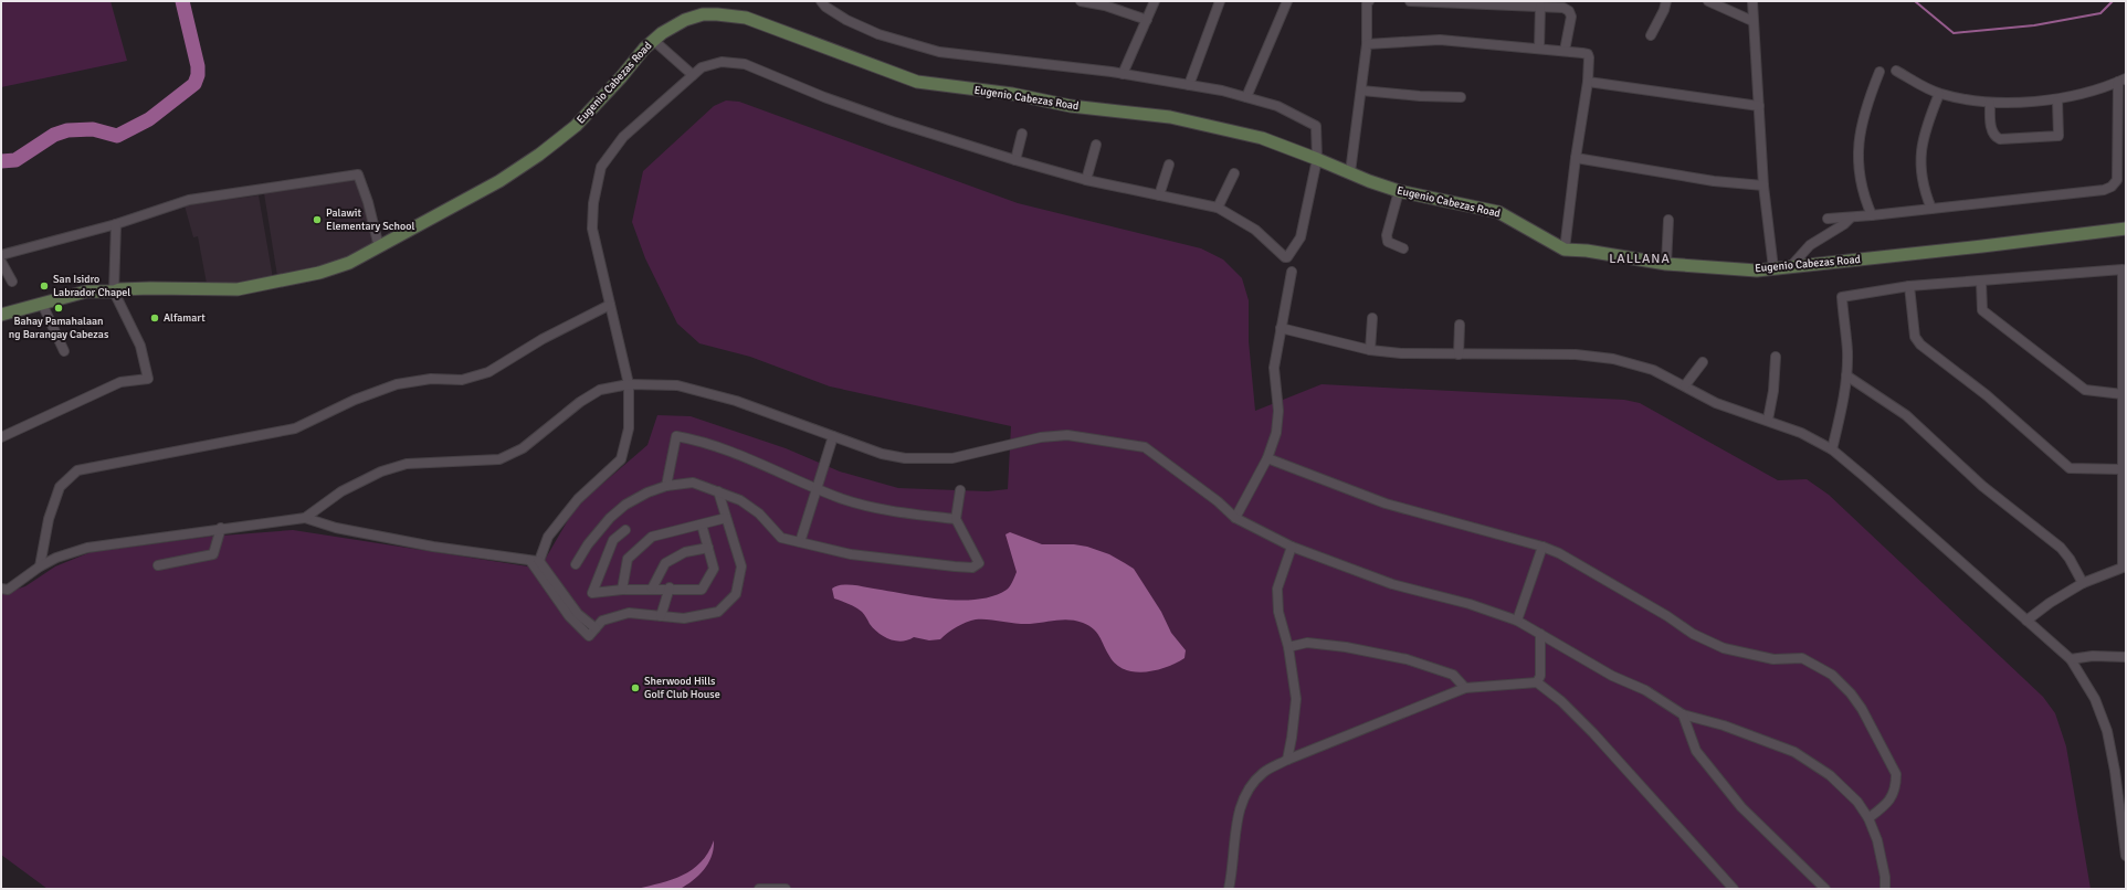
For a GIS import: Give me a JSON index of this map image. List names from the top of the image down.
{
  "streets": {
    "street": ["Eugenio Cabezas Road"]
  },
  "districts": ["LALLANA"],
  "places": [
    "Palawit Elementary School",
    "San Isidro Labrador Chapel",
    "Bahay Pamahalaan ng Barangay Cabezas",
    "Alfamart",
    "Sherwood Hills Golf Club House"
  ]
}
